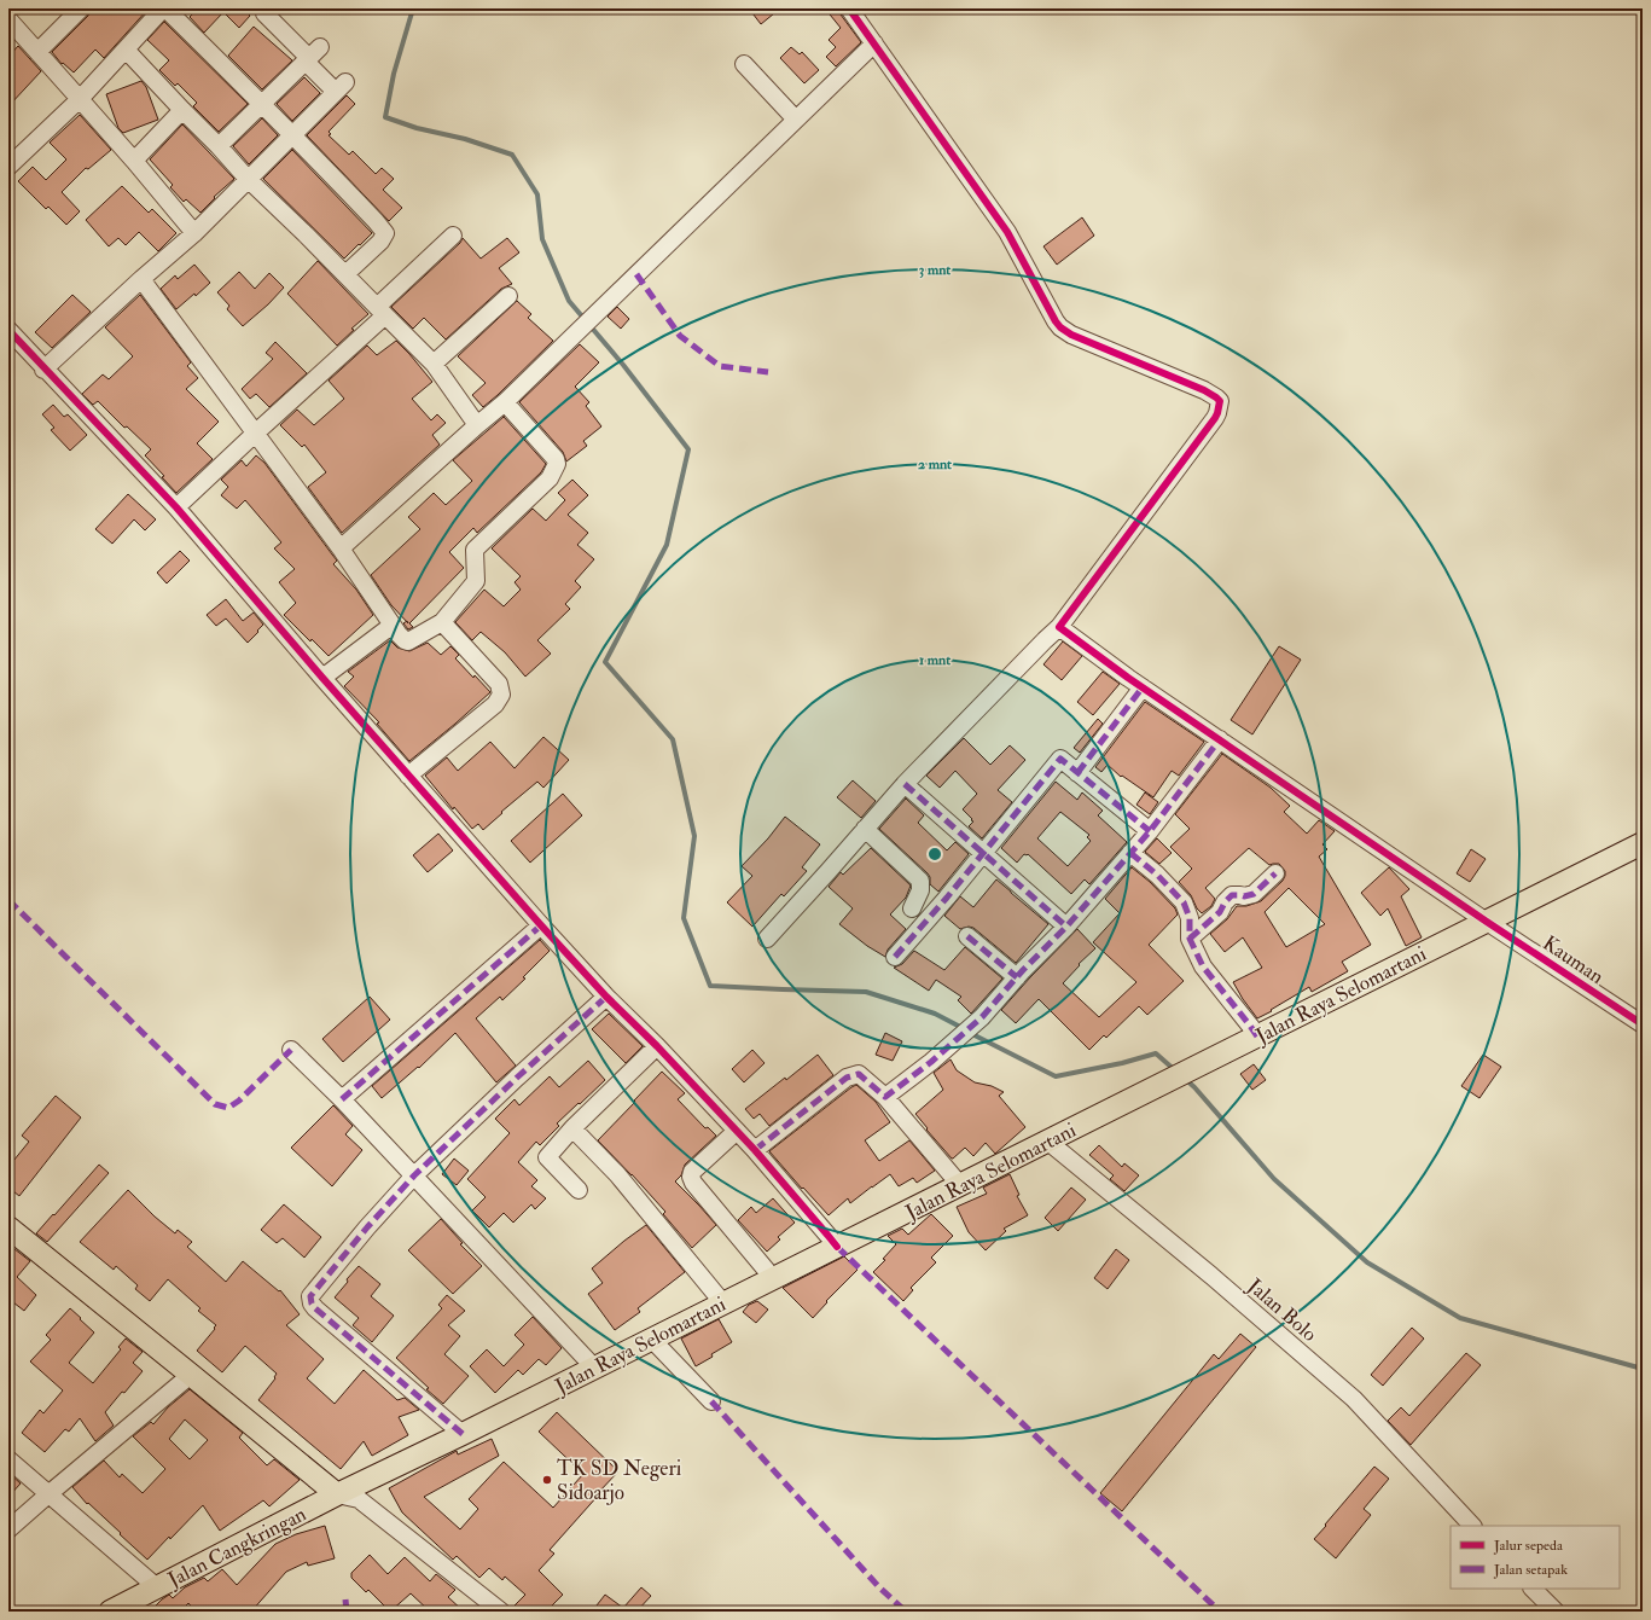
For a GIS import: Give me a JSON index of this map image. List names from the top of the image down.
{
  "streets": {
    "main road": ["Jalan Raya Selomartani", "Jalan Cangkringan"],
    "street": ["Kauman", "Jalan Bolo"]
  },
  "crossings": [
    ["Kauman", "Jalan Raya Selomartani"],
    ["Jalan Raya Selomartani", "Jalan Bolo"],
    ["Jalan Raya Selomartani", "Jalan Cangkringan"]
  ],
  "places": ["TK SD Negeri Sidoarjo"],
  "legend": ["Jalur sepeda", "Jalan setapak"],
  "rings": ["3 mnt", "2 mnt", "1 mnt"]
}
